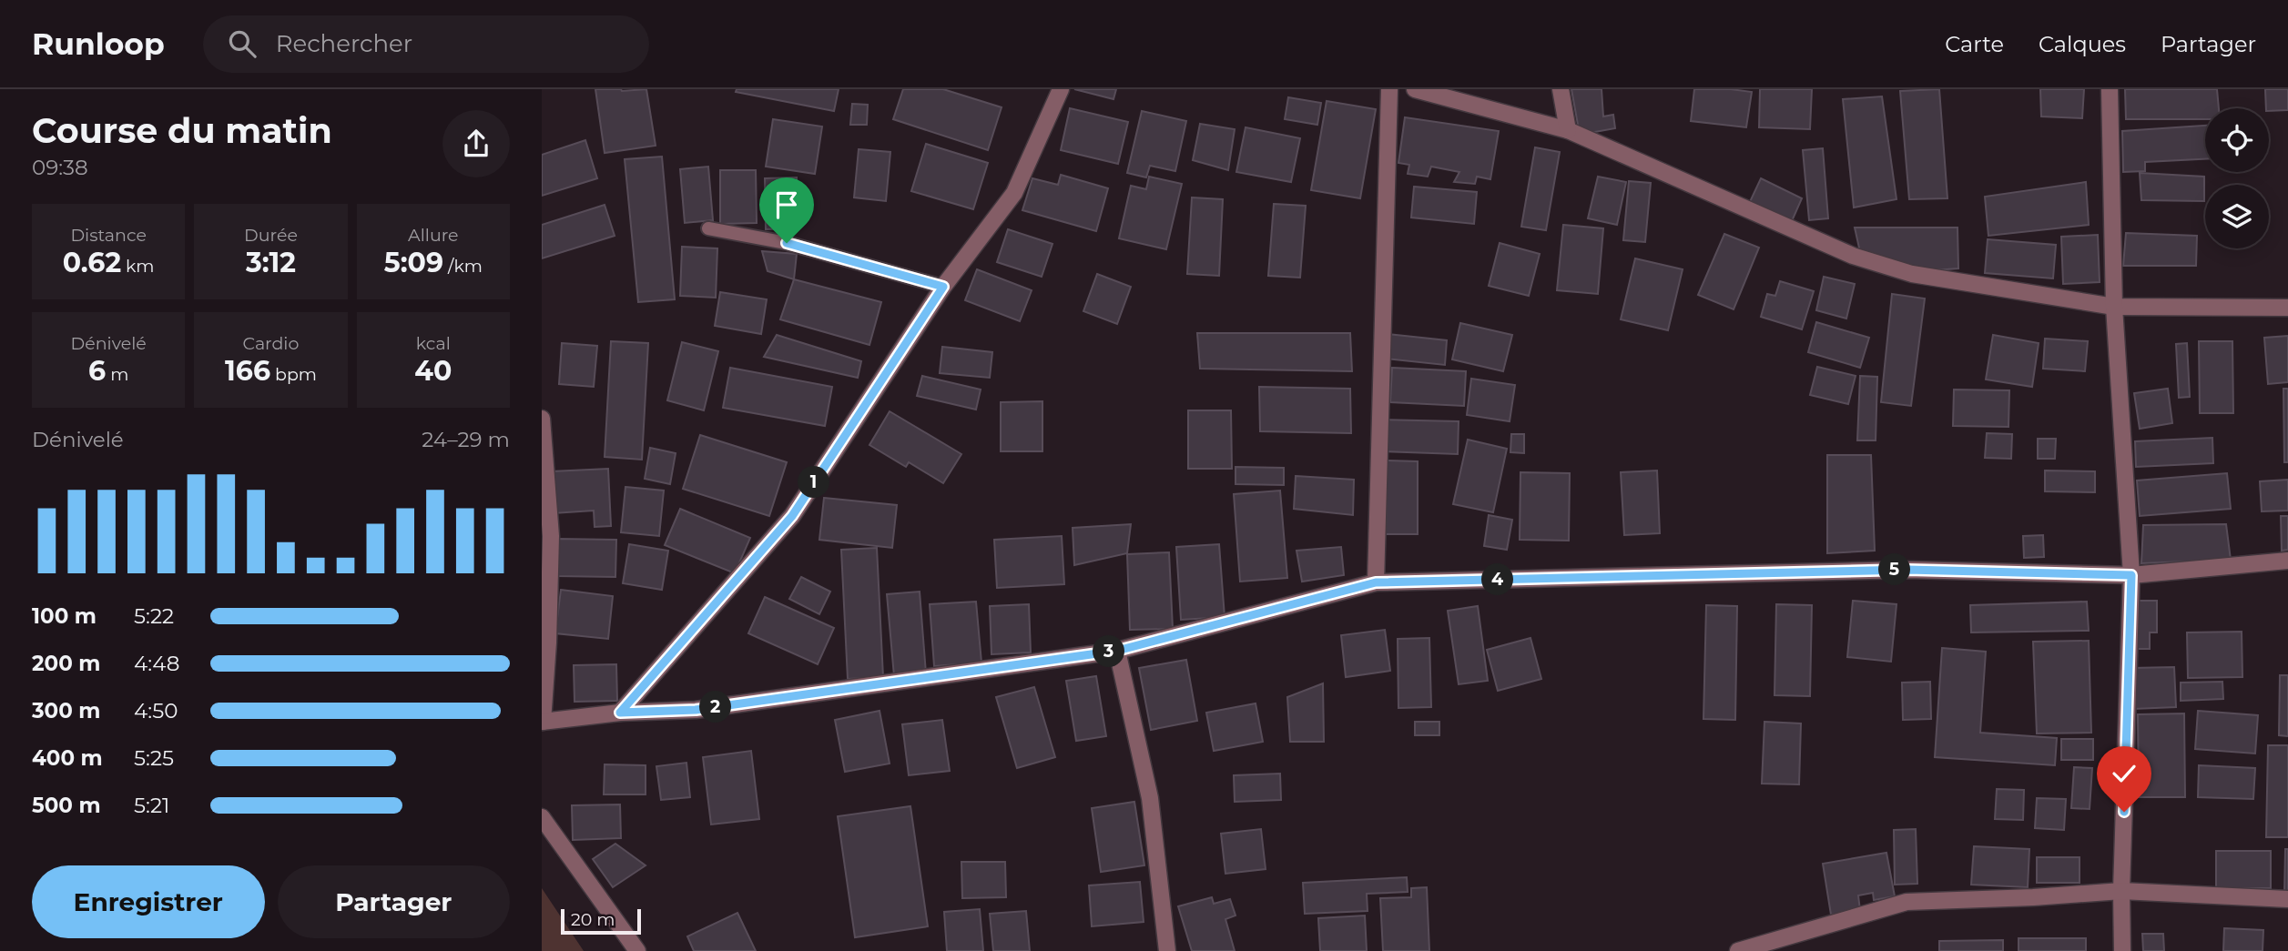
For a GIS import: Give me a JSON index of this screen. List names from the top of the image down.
{
  "scale_bar": "20 m",
  "page": {
    "header": "Runloop",
    "search": "Rechercher",
    "nav": ["Carte", "Calques", "Partager"],
    "heading": ["Course du matin", "09:38"],
    "stats": [
      ["Distance", "0.62 km"],
      ["Durée", "3:12"],
      ["Allure", "5:09 /km"],
      ["Dénivelé", "6 m"],
      ["Cardio", "166 bpm"],
      ["kcal", "40"]
    ],
    "chart": ["Dénivelé", "24–29 m"],
    "pins": [
      "1",
      "5",
      "4",
      "3",
      "2"
    ],
    "list": [
      {
        "name": "100 m",
        "note": "5:22"
      },
      {
        "name": "200 m",
        "note": "4:48"
      },
      {
        "name": "300 m",
        "note": "4:50"
      },
      {
        "name": "400 m",
        "note": "5:25"
      },
      {
        "name": "500 m",
        "note": "5:21"
      }
    ],
    "buttons": ["Enregistrer", "Partager"],
    "scale": "20 m"
  }
}
